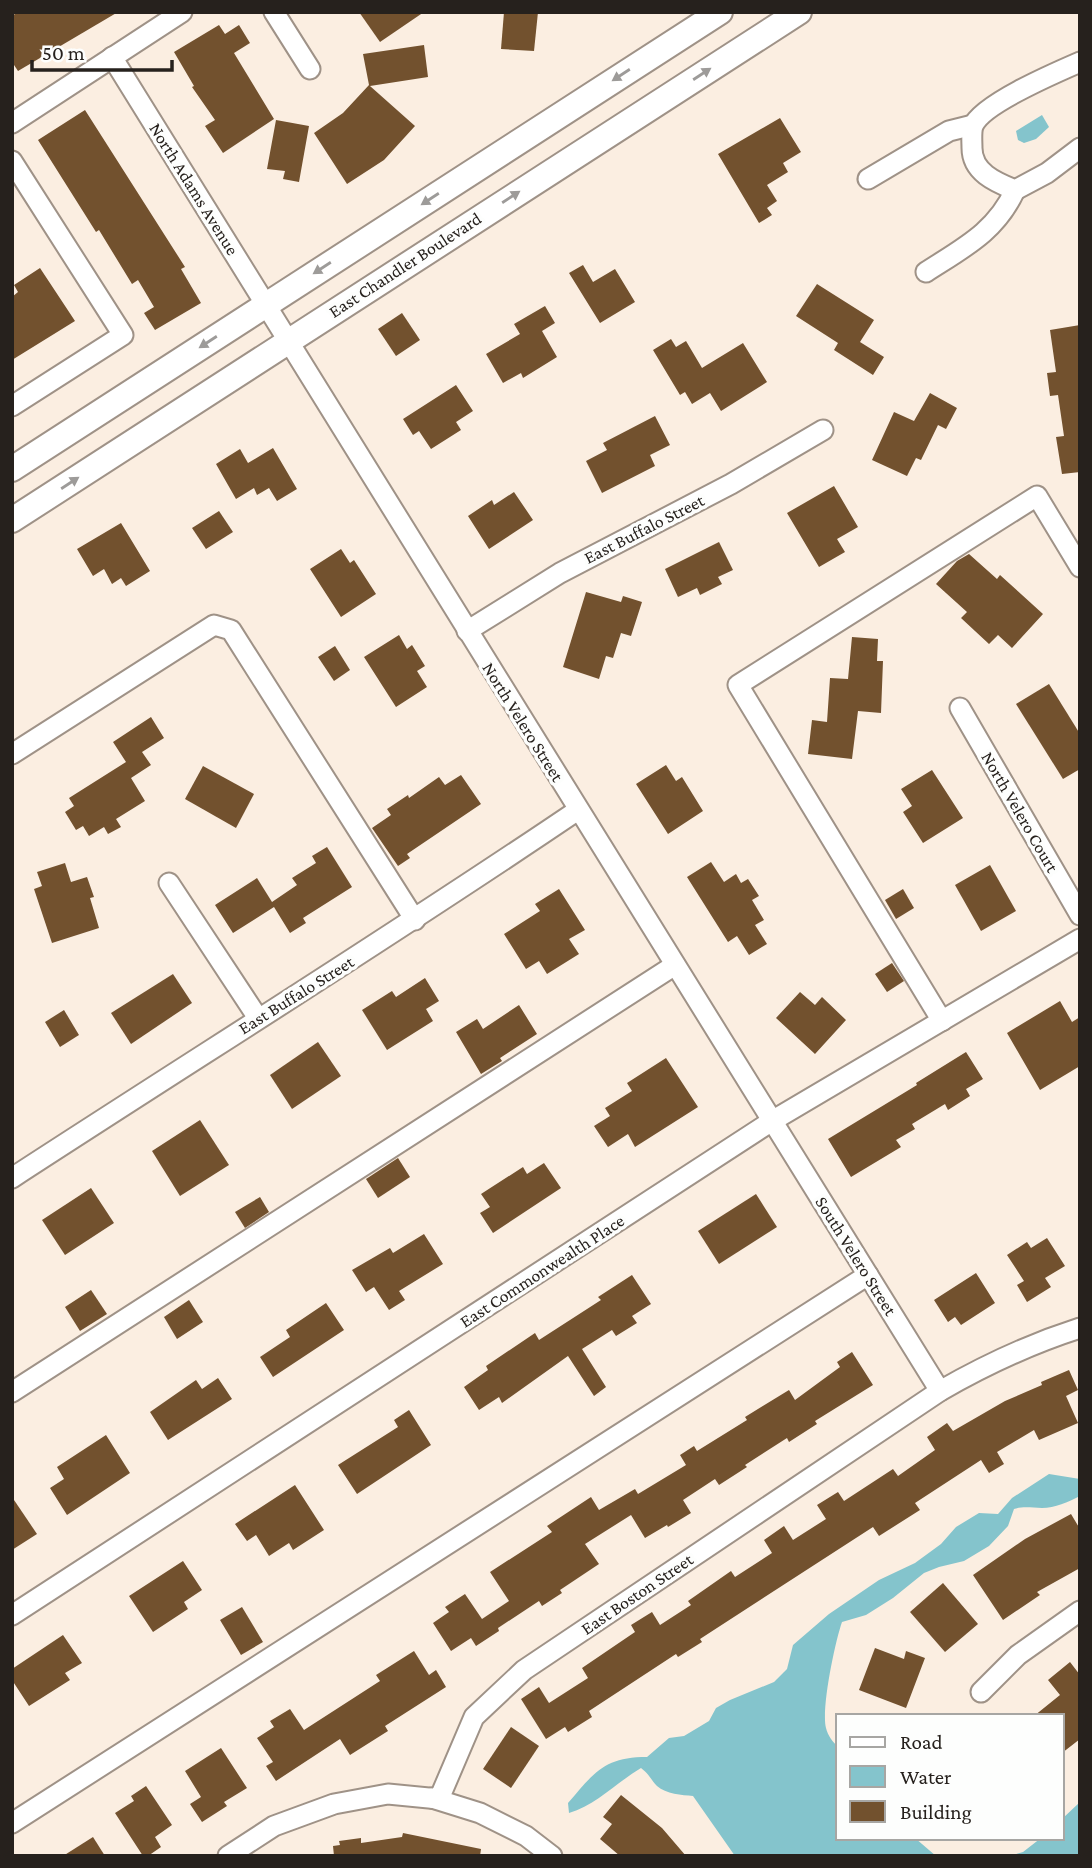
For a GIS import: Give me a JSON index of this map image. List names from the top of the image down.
{
  "streets": {
    "main road": ["East Chandler Boulevard"],
    "street": [
      "North Adams Avenue",
      "East Buffalo Street",
      "North Velero Street",
      "North Velero Court",
      "South Velero Street",
      "East Commonwealth Place",
      "East Boston Street"
    ]
  },
  "crossings": [
    ["North Adams Avenue", "East Chandler Boulevard"],
    ["North Adams Avenue", "North Velero Street"],
    ["East Chandler Boulevard", "North Velero Street"],
    ["East Buffalo Street", "North Velero Street"],
    ["North Velero Street", "South Velero Street"],
    ["North Velero Street", "East Commonwealth Place"],
    ["South Velero Street", "East Commonwealth Place"],
    ["South Velero Street", "East Boston Street"]
  ],
  "legend": ["Road", "Water", "Building"],
  "scale_bar": "50 m"
}
